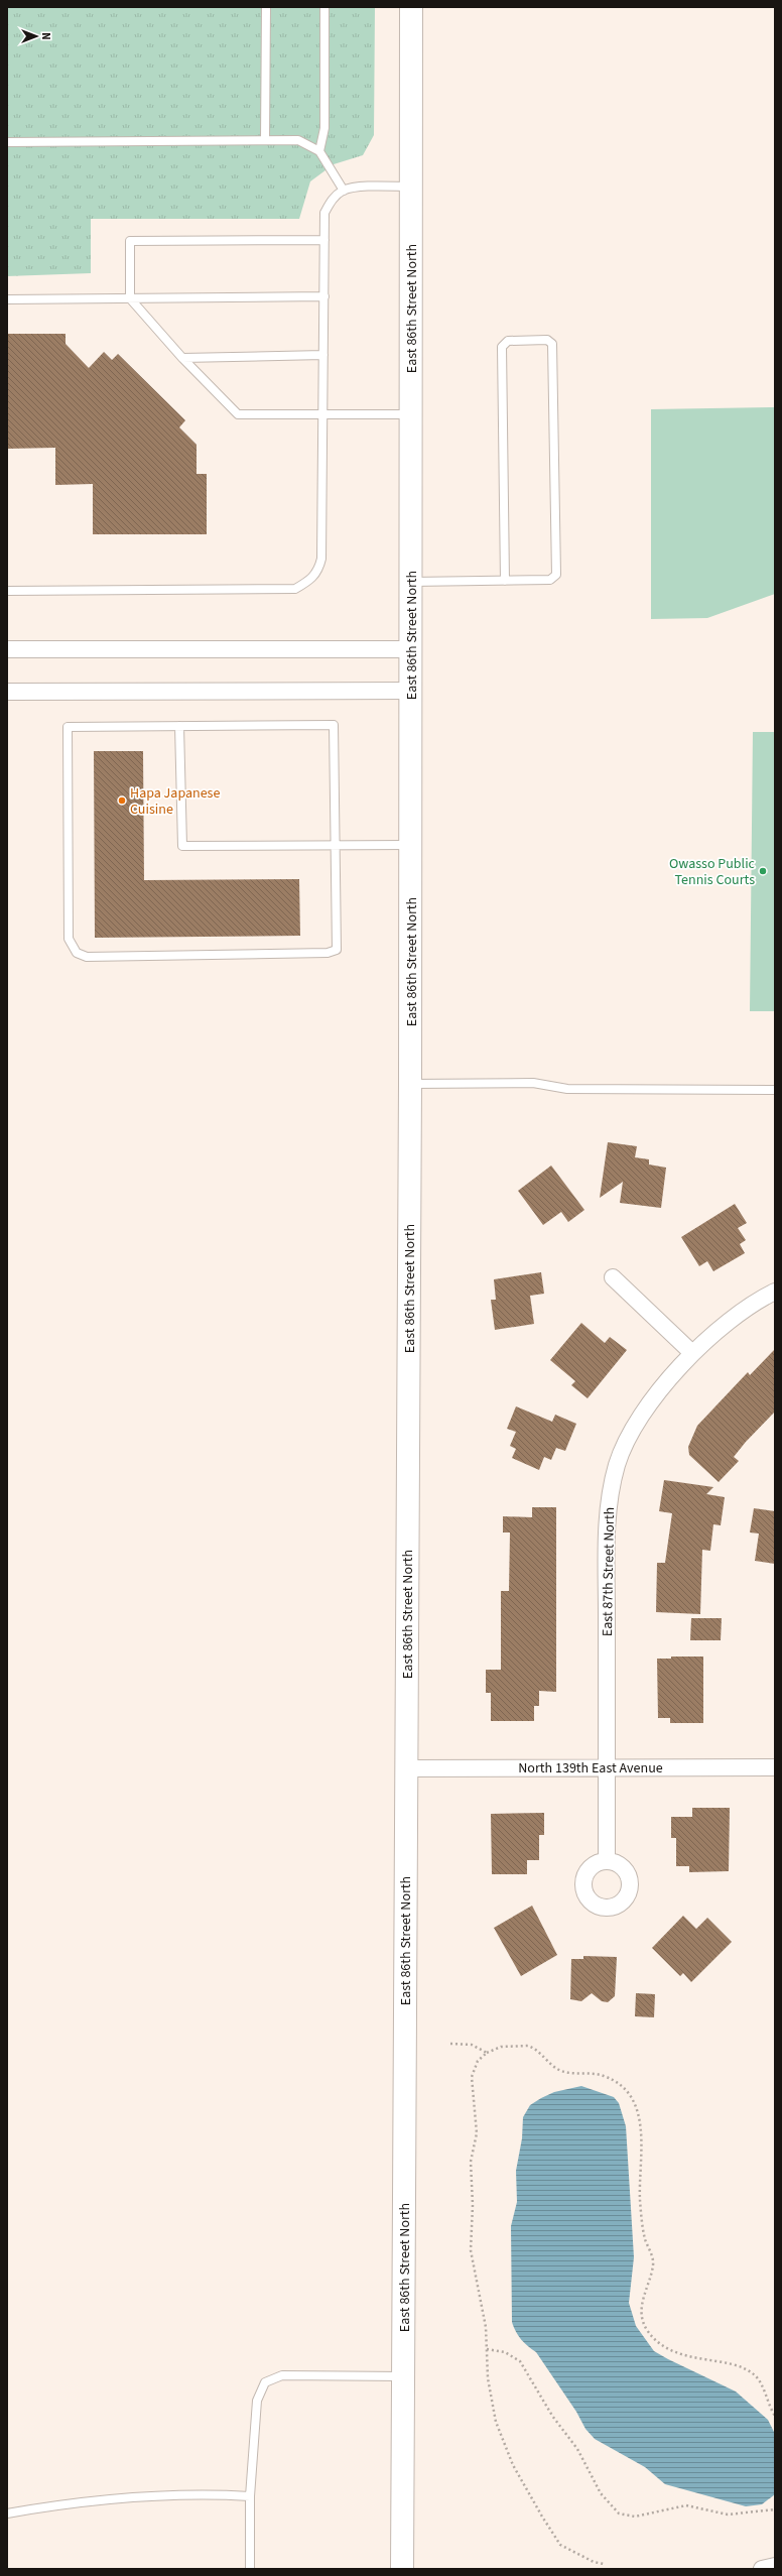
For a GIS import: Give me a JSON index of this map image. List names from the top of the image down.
{
  "streets": {
    "main road": ["East 86th Street North"],
    "street": ["East 87th Street North", "North 139th East Avenue"]
  },
  "crossings": [
    ["East 86th Street North", "North 139th East Avenue"],
    ["East 87th Street North", "North 139th East Avenue"]
  ],
  "places": ["Hapa Japanese Cuisine", "Owasso Public Tennis Courts"],
  "north": "right"
}
